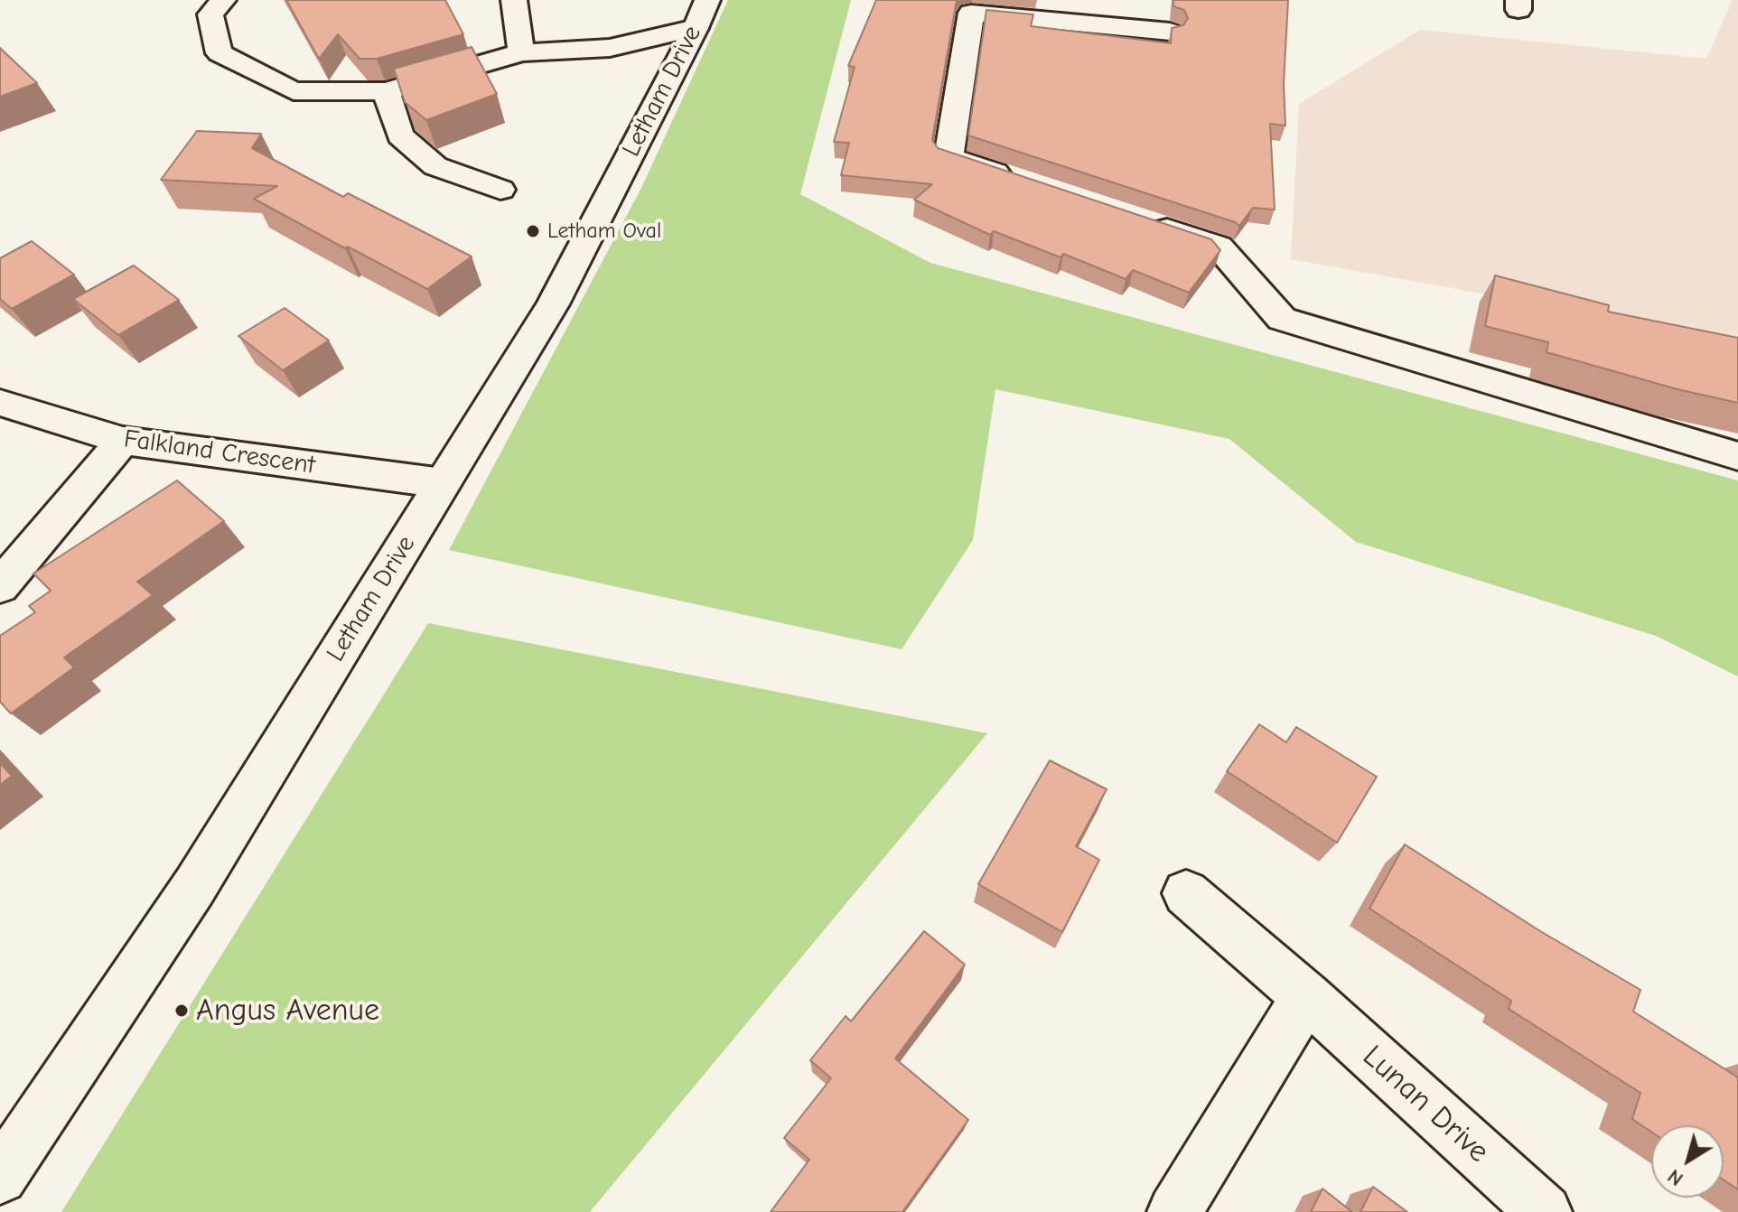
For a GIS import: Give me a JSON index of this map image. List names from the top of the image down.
{
  "streets": {
    "street": ["Letham Drive", "Falkland Crescent", "Lunan Drive"]
  },
  "crossings": [
    ["Letham Drive", "Falkland Crescent"]
  ],
  "places": ["Letham Oval", "Angus Avenue"],
  "north": "bottom left"
}
